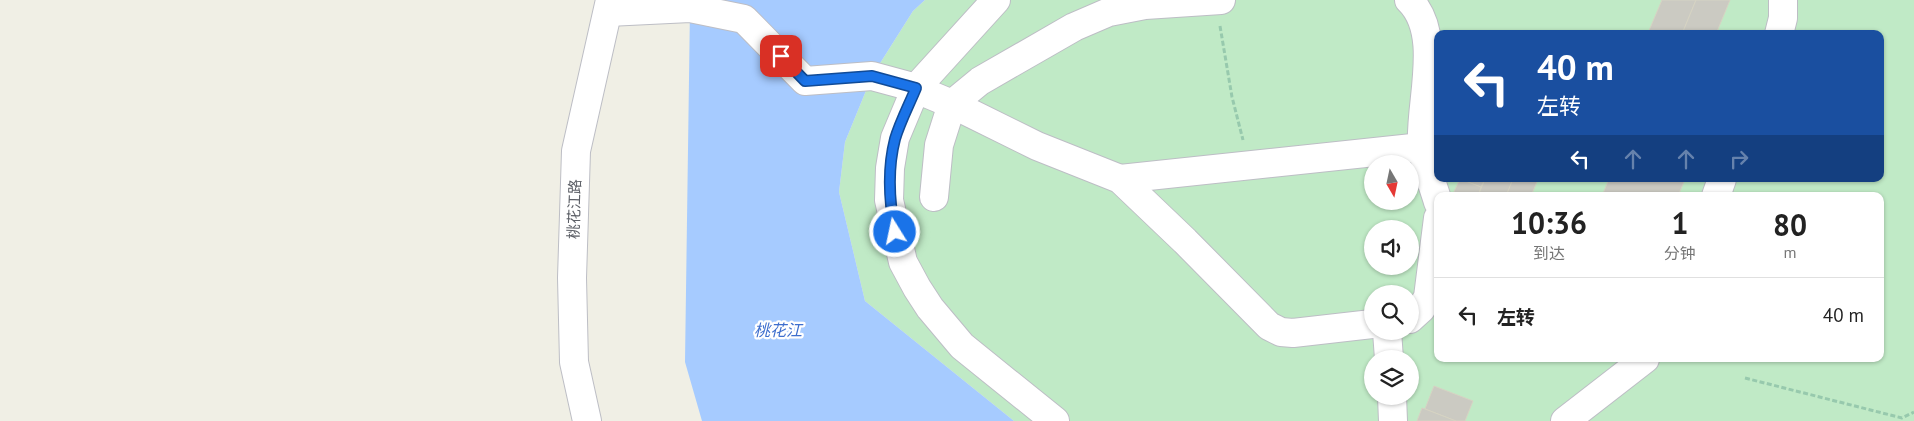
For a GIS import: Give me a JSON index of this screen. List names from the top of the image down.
{
  "streets": {
    "street": ["桃花江路"]
  },
  "water": ["桃花江"],
  "north": "bottom",
  "page": {
    "turn": ["40 m", "左转"],
    "eta": [
      "10:36",
      "到达",
      "1",
      "分钟",
      "80",
      "m"
    ],
    "list": [
      {
        "name": "左转",
        "value": "40 m"
      }
    ]
  }
}
